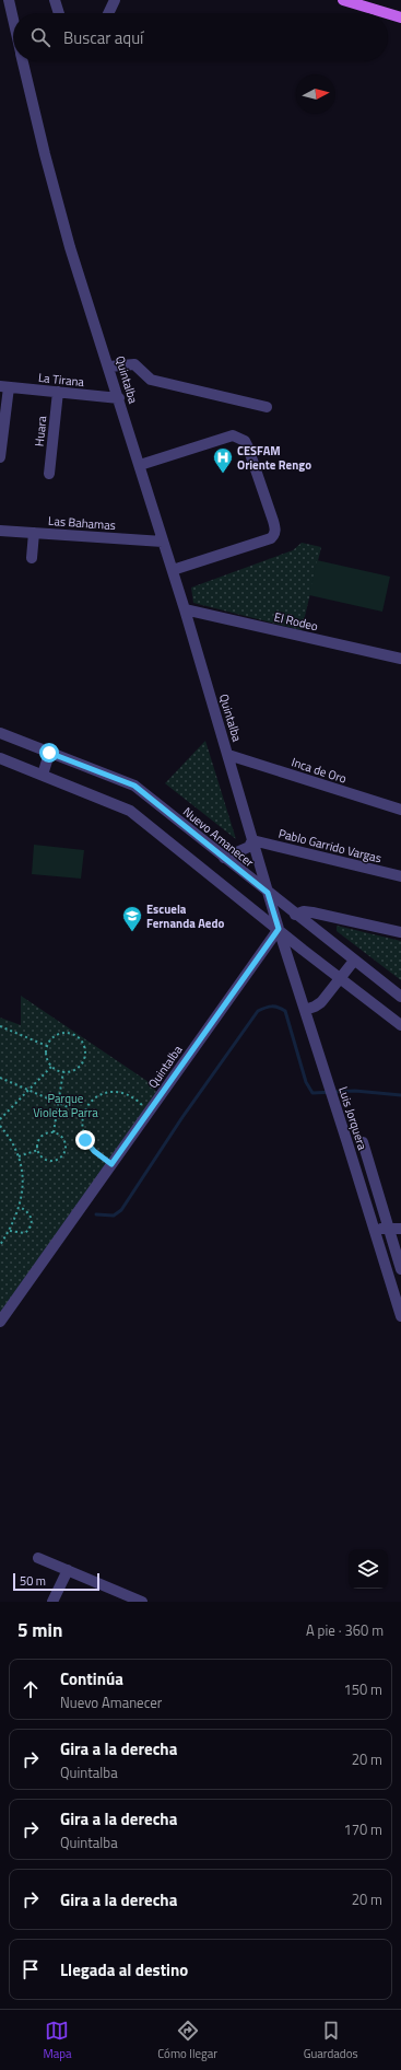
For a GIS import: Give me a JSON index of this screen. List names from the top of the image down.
{
  "streets": {
    "street": [
      "La Tirana",
      "Quintalba",
      "Huara",
      "Las Bahamas",
      "El Rodeo",
      "Inca de Oro",
      "Nuevo Amanecer",
      "Pablo Garrido Vargas",
      "Luis Jorquera"
    ]
  },
  "crossings": [
    ["La Tirana", "Quintalba"],
    ["La Tirana", "Huara"],
    ["Quintalba", "Las Bahamas"],
    ["Quintalba", "El Rodeo"],
    ["Quintalba", "Inca de Oro"],
    ["Quintalba", "Nuevo Amanecer"],
    ["Quintalba", "Pablo Garrido Vargas"],
    ["Quintalba", "Luis Jorquera"]
  ],
  "parks": ["Parque Violeta Parra"],
  "places": {
    "hospital": ["CESFAM Oriente Rengo"],
    "school or university": ["Escuela Fernanda Aedo"]
  },
  "scale_bar": "50 m",
  "north": "right",
  "page": {
    "search": "Buscar aquí",
    "scale": "50 m",
    "heading": ["5 min", "A pie · 360 m"],
    "list": [
      ["Continúa", "Nuevo Amanecer", "150 m"],
      ["Gira a la derecha", "Quintalba", "20 m"],
      ["Gira a la derecha", "Quintalba", "170 m"],
      ["Gira a la derecha", "20 m"],
      "Llegada al destino"
    ],
    "nav": ["Mapa", "Cómo llegar", "Guardados"]
  }
}
